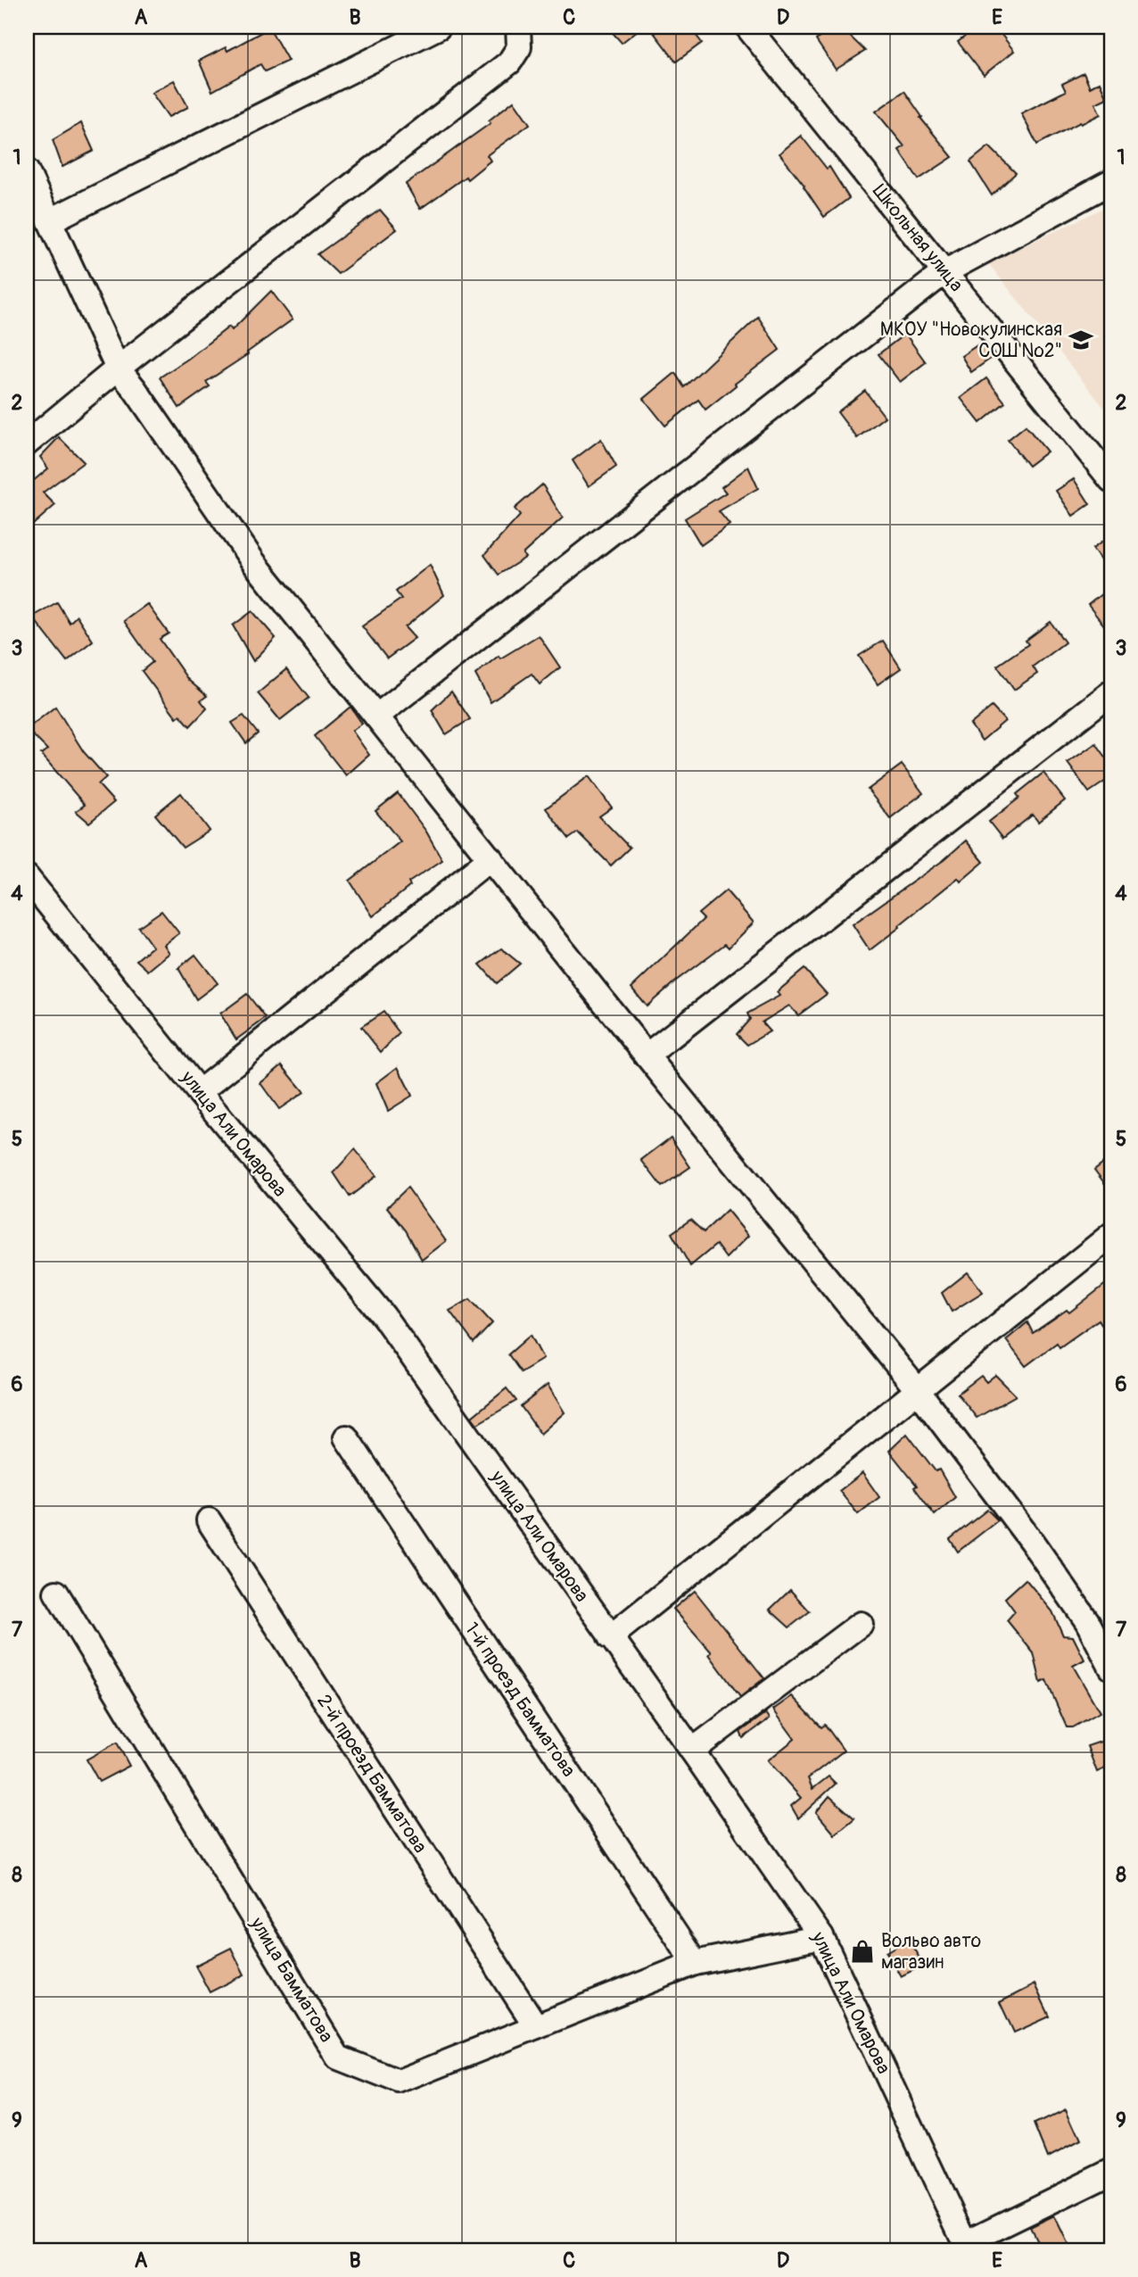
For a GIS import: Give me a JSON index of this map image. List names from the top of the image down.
{
  "streets": {
    "street": [
      "Школьная улица",
      "улица Али Омарова",
      "1-й проезд Бамматова",
      "2-й проезд Бамматова",
      "улица Бамматова"
    ]
  },
  "crossings": [
    ["улица Али Омарова", "улица Бамматова"],
    ["1-й проезд Бамматова", "улица Бамматова"],
    ["2-й проезд Бамматова", "улица Бамматова"]
  ],
  "places": {
    "school or university": ["МКОУ \"Новокулинская СОШ №2\""],
    "shop": ["Вольво авто магазин"]
  },
  "grid": {
    "columns": [
      "A",
      "B",
      "C",
      "D",
      "E"
    ],
    "rows": [
      "1",
      "2",
      "3",
      "4",
      "5",
      "6",
      "7",
      "8",
      "9"
    ]
  }
}
